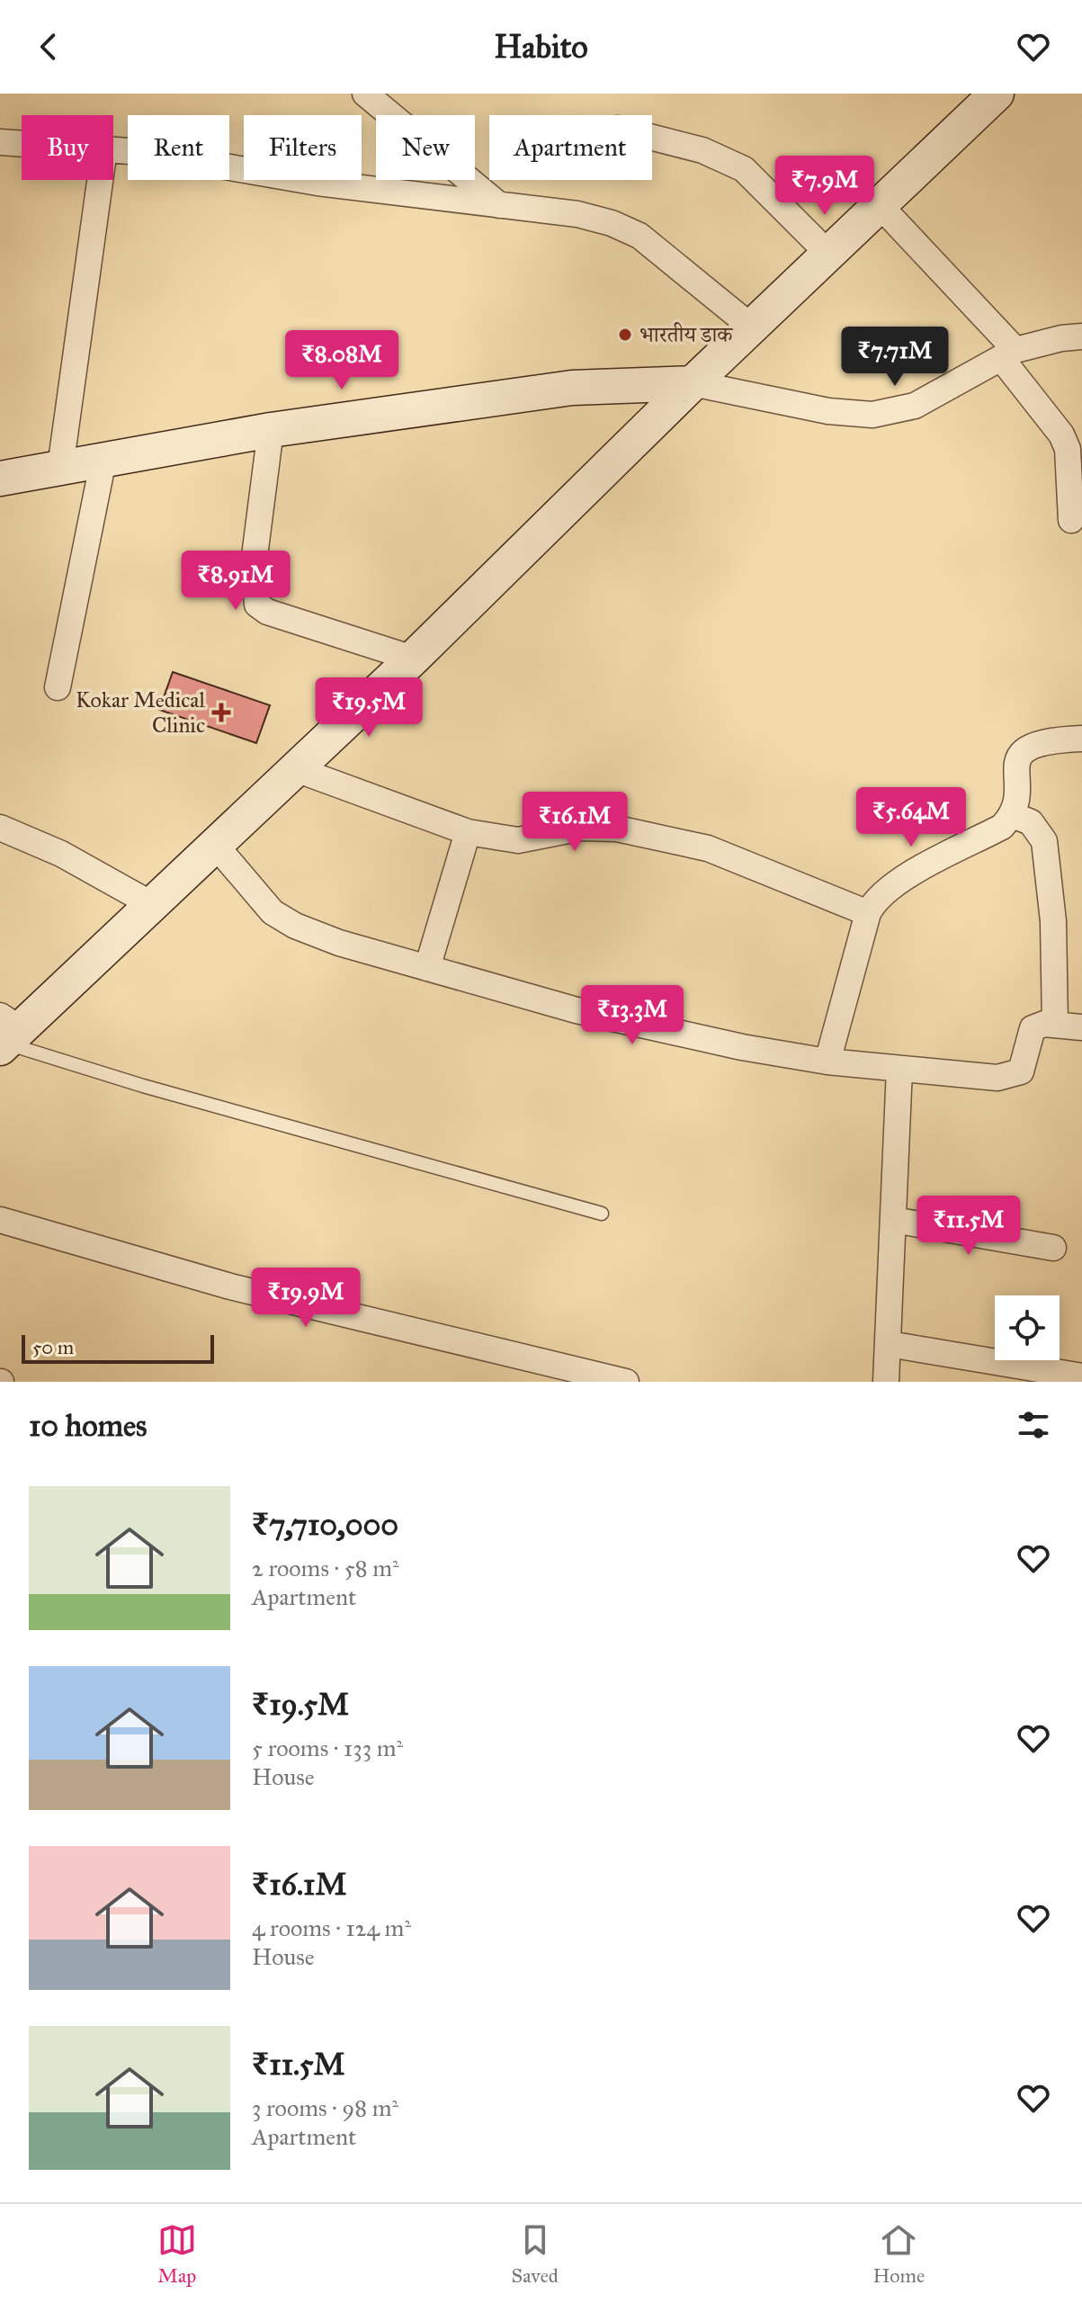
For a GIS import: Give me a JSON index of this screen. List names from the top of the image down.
{
  "places": {
    "other": ["भारतीय डाक"],
    "health": ["Kokar Medical Clinic"]
  },
  "scale_bar": "50 m",
  "page": {
    "header": "Habito",
    "chip": [
      "Buy",
      "Rent",
      "Filters",
      "New",
      "Apartment"
    ],
    "price": [
      "₹7.9M",
      "₹7.71M",
      "₹8.08M",
      "₹8.91M",
      "₹19.5M",
      "₹5.64M",
      "₹16.1M",
      "₹13.3M",
      "₹11.5M",
      "₹19.9M"
    ],
    "scale": "50 m",
    "heading": "10 homes",
    "list": [
      {
        "name": "₹7,710,000",
        "note": "2 rooms · 58 m² · Apartment"
      },
      {
        "name": "₹19.5M",
        "note": "5 rooms · 133 m² · House"
      },
      {
        "name": "₹16.1M",
        "note": "4 rooms · 124 m² · House"
      },
      {
        "name": "₹11.5M",
        "note": "3 rooms · 98 m² · Apartment"
      }
    ],
    "tabs": ["Map", "Saved", "Home"]
  }
}
